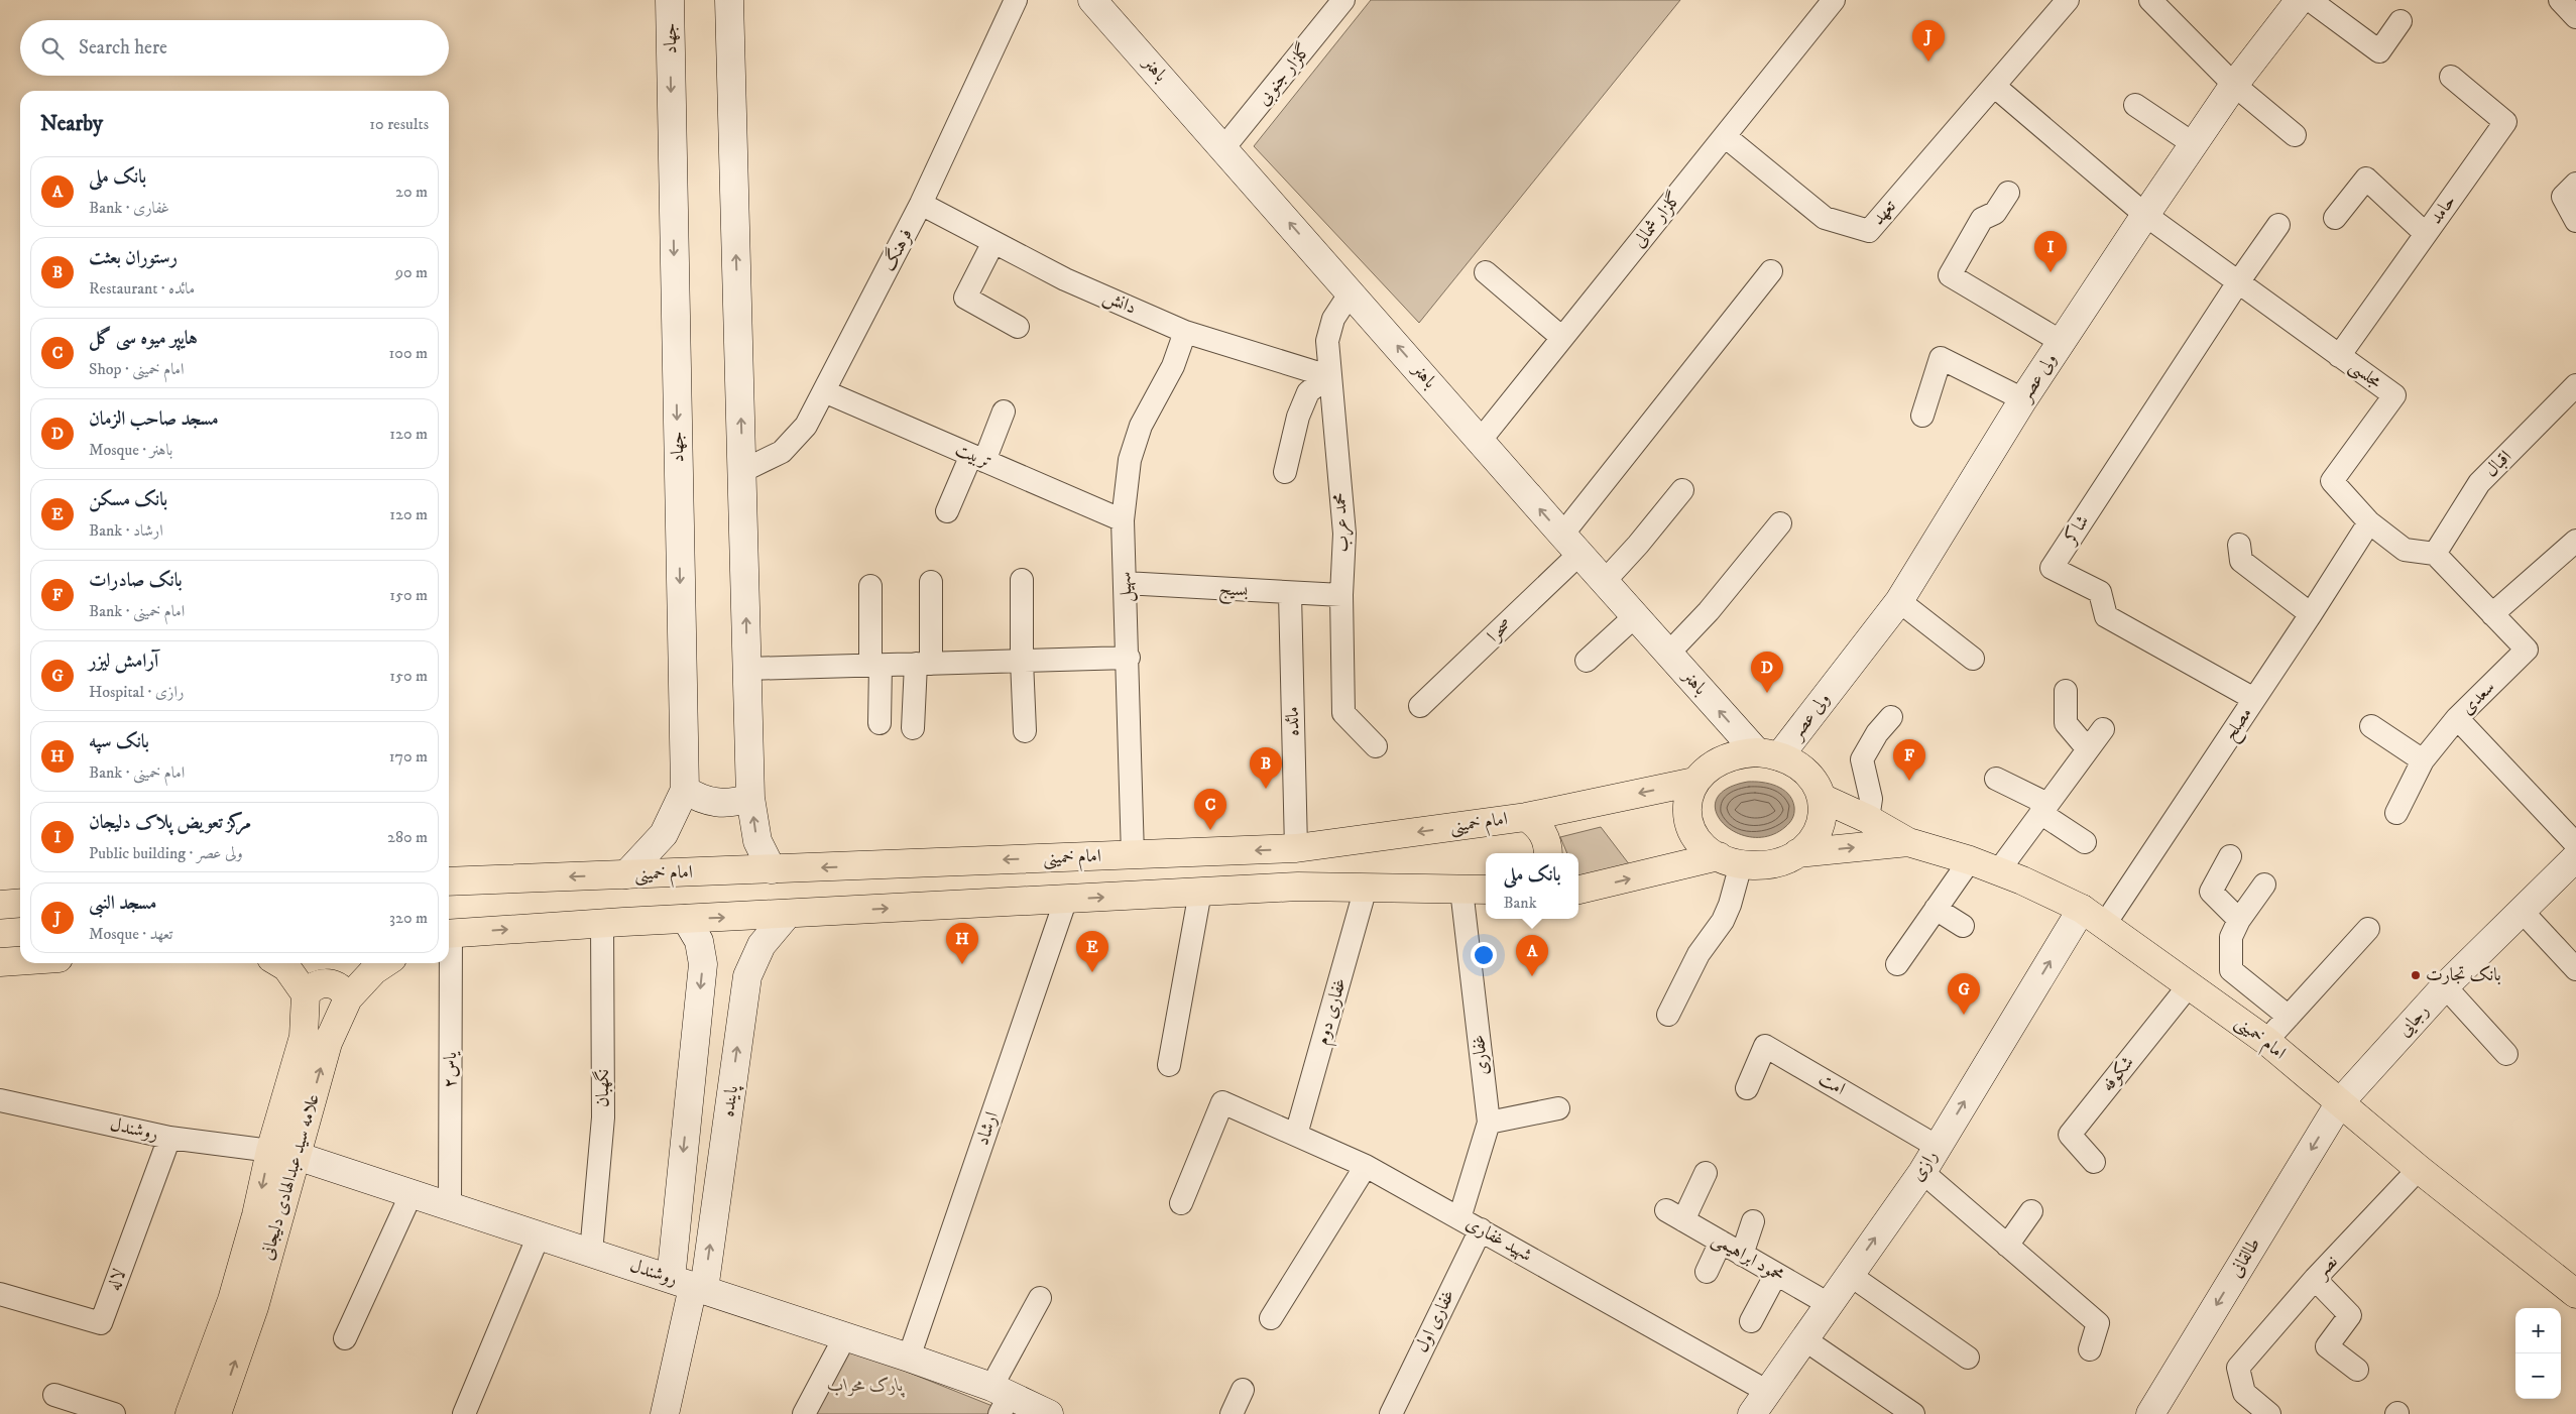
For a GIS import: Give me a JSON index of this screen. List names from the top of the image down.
{
  "streets": {
    "main road": ["امام خمینی", "علامه سید عبدالهادی دلیجانی"],
    "street": [
      "جهاد",
      "باهنر",
      "گلزار جنوبی",
      "حامد",
      "تعهد",
      "گلزار شمالی",
      "فرهنگ",
      "دانش",
      "مجلسی",
      "ولی عصر",
      "تربیت",
      "اقبال",
      "محمد عرب",
      "شاکر",
      "سهیل",
      "بسیج",
      "صحرا",
      "سعدی",
      "مائده",
      "مصلح",
      "غفاری دوم",
      "رجایی",
      "غفاری",
      "یاس۲",
      "شکوفه",
      "امت",
      "نگهبان",
      "پاینده",
      "ارشاد",
      "روشندل",
      "رازی",
      "شهید غفاری",
      "محمود ابراهیمی",
      "طالقانی",
      "نصر",
      "لاله",
      "غفاری اول"
    ]
  },
  "crossings": [
    ["جهاد", "امام خمینی"],
    ["باهنر", "گلزار جنوبی"],
    ["باهنر", "گلزار شمالی"],
    ["باهنر", "ولی عصر"],
    ["باهنر", "محمد عرب"],
    ["باهنر", "صحرا"],
    ["باهنر", "امام خمینی"],
    ["حامد", "مجلسی"],
    ["تعهد", "گلزار شمالی"],
    ["فرهنگ", "دانش"],
    ["فرهنگ", "تربیت"],
    ["دانش", "محمد عرب"],
    ["دانش", "سهیل"],
    ["مجلسی", "ولی عصر"],
    ["مجلسی", "اقبال"],
    ["مجلسی", "شاکر"],
    ["مجلسی", "سعدی"],
    ["مجلسی", "مصلح"],
    ["ولی عصر", "امام خمینی"],
    ["تربیت", "سهیل"],
    ["اقبال", "سعدی"],
    ["محمد عرب", "بسیج"],
    ["شاکر", "مصلح"],
    ["سهیل", "بسیج"],
    ["سهیل", "امام خمینی"],
    ["بسیج", "مائده"],
    ["مائده", "امام خمینی"],
    ["مصلح", "امام خمینی"],
    ["امام خمینی", "رجایی"],
    ["امام خمینی", "شکوفه"],
    ["امام خمینی", "رازی"],
    ["امام خمینی", "طالقانی"],
    ["امام خمینی", "نصر"],
    ["غفاری دوم", "شهید غفاری"],
    ["رجایی", "طالقانی"],
    ["غفاری", "شهید غفاری"],
    ["یاس۲", "روشندل"],
    ["امت", "رازی"],
    ["نگهبان", "روشندل"],
    ["پاینده", "روشندل"],
    ["ارشاد", "روشندل"],
    ["روشندل", "علامه سید عبدالهادی دلیجانی"],
    ["روشندل", "لاله"],
    ["رازی", "شهید غفاری"],
    ["رازی", "محمود ابراهیمی"],
    ["شهید غفاری", "غفاری اول"]
  ],
  "one_way": ["باهنر", "طالقانی"],
  "parks": ["پارک محراب"],
  "places": ["بانک تجارت"],
  "page": {
    "pins": [
      "J",
      "I",
      "D",
      "F",
      "B",
      "C",
      "H",
      "E",
      "A",
      "G"
    ],
    "search": "Search here",
    "heading": ["Nearby", "10 results"],
    "list": [
      {
        "mark": "A",
        "name": "بانک ملی",
        "note": "Bank · غفاری",
        "value": "20 m"
      },
      {
        "mark": "B",
        "name": "رستوران بعثت",
        "note": "Restaurant · مائده",
        "value": "90 m"
      },
      {
        "mark": "C",
        "name": "هایپر میوه سی گل",
        "note": "Shop · امام خمینی",
        "value": "100 m"
      },
      {
        "mark": "D",
        "name": "مسجد صاحب الزمان",
        "note": "Mosque · باهنر",
        "value": "120 m"
      },
      {
        "mark": "E",
        "name": "بانک مسکن",
        "note": "Bank · ارشاد",
        "value": "120 m"
      },
      {
        "mark": "F",
        "name": "بانک صادرات",
        "note": "Bank · امام خمینی",
        "value": "150 m"
      },
      {
        "mark": "G",
        "name": "آرامش لیزر",
        "note": "Hospital · رازی",
        "value": "150 m"
      },
      {
        "mark": "H",
        "name": "بانک سپه",
        "note": "Bank · امام خمینی",
        "value": "170 m"
      },
      {
        "mark": "I",
        "name": "مرکز تعویض پلاک دلیجان",
        "note": "Public building · ولی عصر",
        "value": "280 m"
      },
      {
        "mark": "J",
        "name": "مسجد النبی",
        "note": "Mosque · تعهد",
        "value": "320 m"
      }
    ],
    "popup": ["بانک ملی", "Bank"],
    "map_buttons": ["+", "−"]
  }
}
